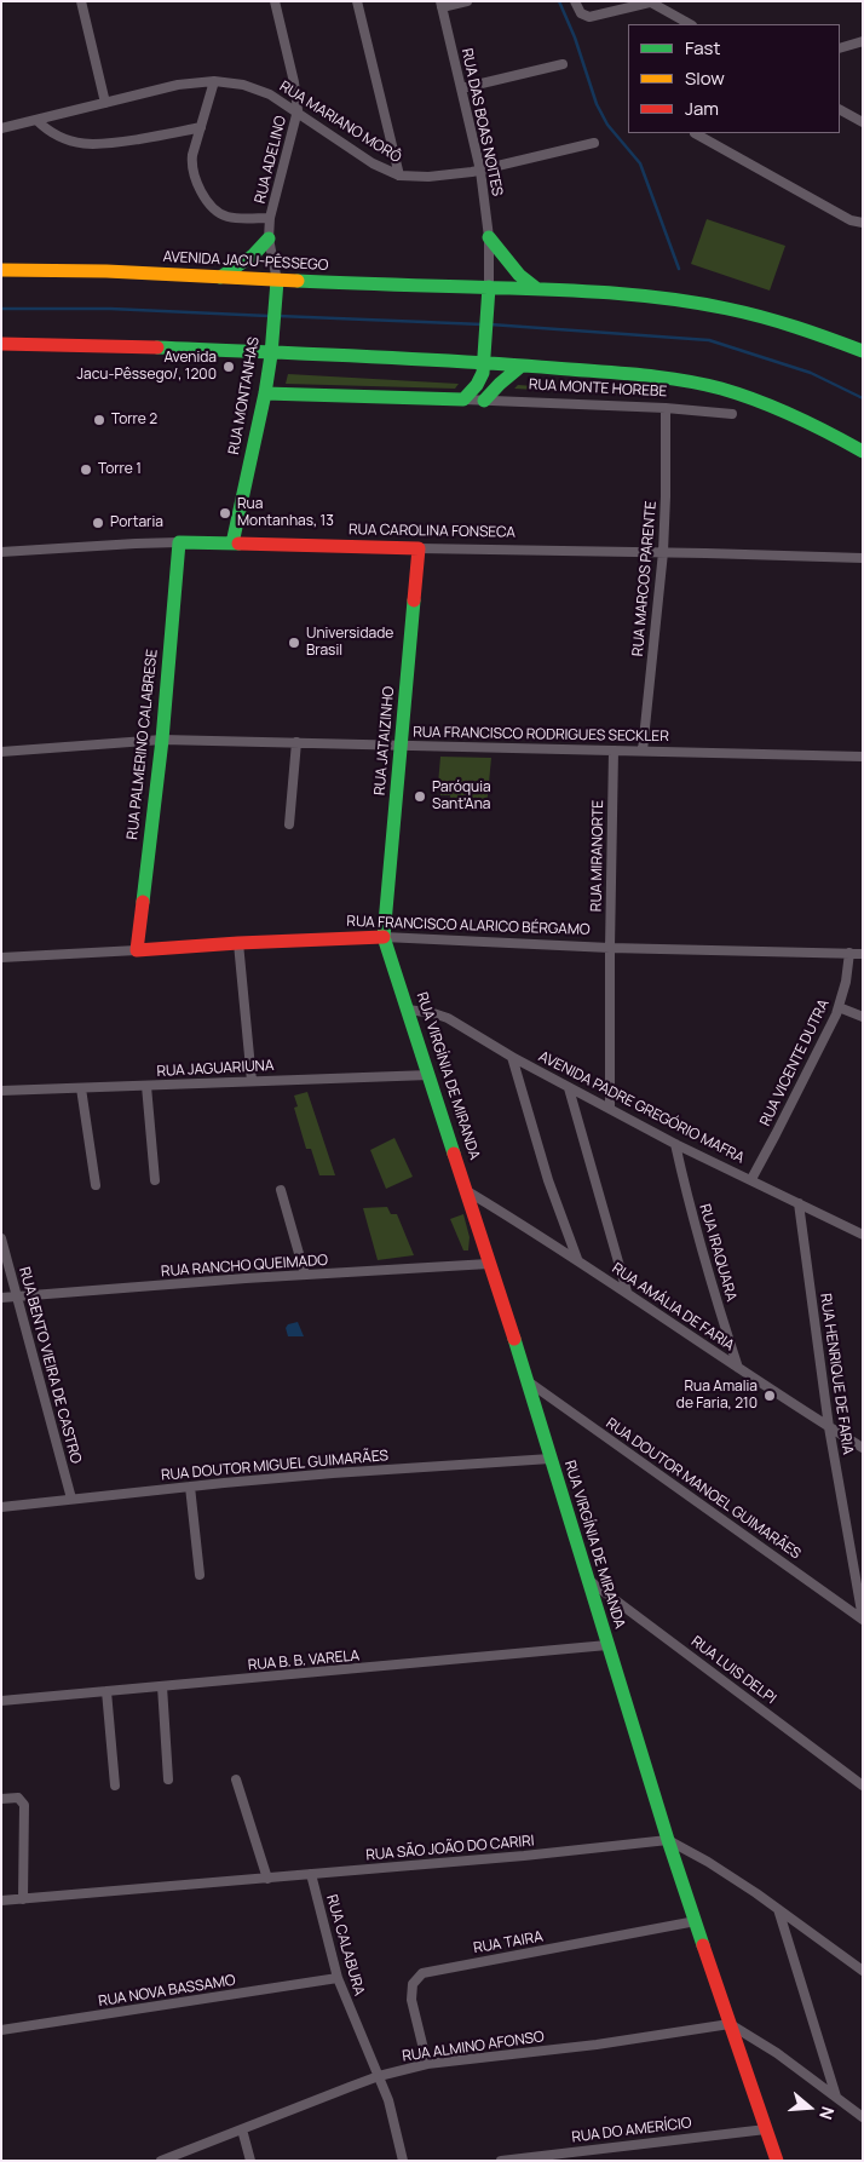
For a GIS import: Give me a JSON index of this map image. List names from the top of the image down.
{
  "streets": {
    "main road": [
      "AVENIDA JACU-PÊSSEGO",
      "RUA MONTE HOREBE",
      "RUA MONTANHAS",
      "RUA CAROLINA FONSECA",
      "RUA JATAIZINHO",
      "RUA PALMERINO CALABRESE",
      "RUA FRANCISCO ALARICO BÉRGAMO",
      "RUA VIRGÍNIA DE MIRANDA"
    ],
    "street": [
      "RUA MARIANO MORÔ",
      "RUA DAS BOAS NOITES",
      "RUA ADELINO",
      "RUA MARCOS PARENTE",
      "RUA FRANCISCO RODRIGUES SECKLER",
      "RUA MIRANORTE",
      "RUA VICENTE DUTRA",
      "RUA JAGUARIUNA",
      "AVENIDA PADRE GREGÓRIO MAFRA",
      "RUA IRAQUARA",
      "RUA RANCHO QUEIMADO",
      "RUA AMÁLIA DE FARIA",
      "RUA BENTO VIEIRA DE CASTRO",
      "RUA HENRIQUE DE FARIA",
      "RUA DOUTOR MIGUEL GUIMARÃES",
      "RUA DOUTOR MANOEL GUIMARÃES",
      "RUA B. B. VARELA",
      "RUA LUIS DELPI",
      "RUA SÃO JOÃO DO CARIRI",
      "RUA TAIRA",
      "RUA CALABURA",
      "RUA NOVA BASSAMO",
      "RUA ALMINO AFONSO",
      "RUA DO AMERÍCIO"
    ]
  },
  "crossings": [
    ["RUA MARIANO MORÔ", "RUA DAS BOAS NOITES"],
    ["RUA MARIANO MORÔ", "RUA ADELINO"],
    ["RUA DAS BOAS NOITES", "AVENIDA JACU-PÊSSEGO"],
    ["RUA ADELINO", "RUA MONTANHAS"],
    ["AVENIDA JACU-PÊSSEGO", "RUA MONTANHAS"],
    ["RUA MONTE HOREBE", "RUA MONTANHAS"],
    ["RUA MONTE HOREBE", "RUA MARCOS PARENTE"],
    ["RUA MONTANHAS", "RUA CAROLINA FONSECA"],
    ["RUA CAROLINA FONSECA", "RUA MARCOS PARENTE"],
    ["RUA CAROLINA FONSECA", "RUA JATAIZINHO"],
    ["RUA CAROLINA FONSECA", "RUA PALMERINO CALABRESE"],
    ["RUA MARCOS PARENTE", "RUA FRANCISCO RODRIGUES SECKLER"],
    ["RUA FRANCISCO RODRIGUES SECKLER", "RUA JATAIZINHO"],
    ["RUA FRANCISCO RODRIGUES SECKLER", "RUA PALMERINO CALABRESE"],
    ["RUA FRANCISCO RODRIGUES SECKLER", "RUA MIRANORTE"],
    ["RUA JATAIZINHO", "RUA FRANCISCO ALARICO BÉRGAMO"],
    ["RUA JATAIZINHO", "RUA VIRGÍNIA DE MIRANDA"],
    ["RUA PALMERINO CALABRESE", "RUA FRANCISCO ALARICO BÉRGAMO"],
    ["RUA MIRANORTE", "RUA FRANCISCO ALARICO BÉRGAMO"],
    ["RUA MIRANORTE", "AVENIDA PADRE GREGÓRIO MAFRA"],
    ["RUA FRANCISCO ALARICO BÉRGAMO", "RUA VICENTE DUTRA"],
    ["RUA FRANCISCO ALARICO BÉRGAMO", "RUA VIRGÍNIA DE MIRANDA"],
    ["RUA VICENTE DUTRA", "AVENIDA PADRE GREGÓRIO MAFRA"],
    ["RUA JAGUARIUNA", "RUA VIRGÍNIA DE MIRANDA"],
    ["RUA VIRGÍNIA DE MIRANDA", "AVENIDA PADRE GREGÓRIO MAFRA"],
    ["RUA VIRGÍNIA DE MIRANDA", "RUA RANCHO QUEIMADO"],
    ["RUA VIRGÍNIA DE MIRANDA", "RUA AMÁLIA DE FARIA"],
    ["RUA VIRGÍNIA DE MIRANDA", "RUA DOUTOR MIGUEL GUIMARÃES"],
    ["RUA VIRGÍNIA DE MIRANDA", "RUA DOUTOR MANOEL GUIMARÃES"],
    ["RUA VIRGÍNIA DE MIRANDA", "RUA B. B. VARELA"],
    ["RUA VIRGÍNIA DE MIRANDA", "RUA LUIS DELPI"],
    ["RUA VIRGÍNIA DE MIRANDA", "RUA SÃO JOÃO DO CARIRI"],
    ["RUA VIRGÍNIA DE MIRANDA", "RUA TAIRA"],
    ["RUA VIRGÍNIA DE MIRANDA", "RUA ALMINO AFONSO"],
    ["RUA VIRGÍNIA DE MIRANDA", "RUA DO AMERÍCIO"],
    ["AVENIDA PADRE GREGÓRIO MAFRA", "RUA IRAQUARA"],
    ["AVENIDA PADRE GREGÓRIO MAFRA", "RUA HENRIQUE DE FARIA"],
    ["RUA IRAQUARA", "RUA AMÁLIA DE FARIA"],
    ["RUA RANCHO QUEIMADO", "RUA BENTO VIEIRA DE CASTRO"],
    ["RUA AMÁLIA DE FARIA", "RUA HENRIQUE DE FARIA"],
    ["RUA BENTO VIEIRA DE CASTRO", "RUA DOUTOR MIGUEL GUIMARÃES"],
    ["RUA HENRIQUE DE FARIA", "RUA DOUTOR MANOEL GUIMARÃES"],
    ["RUA SÃO JOÃO DO CARIRI", "RUA CALABURA"],
    ["RUA TAIRA", "RUA ALMINO AFONSO"],
    ["RUA CALABURA", "RUA NOVA BASSAMO"],
    ["RUA CALABURA", "RUA ALMINO AFONSO"]
  ],
  "places": [
    "Avenida Jacu-Pêssego/, 1200",
    "Torre 2",
    "Torre 1",
    "Rua Montanhas, 13",
    "Portaria",
    "Universidade Brasil",
    "Paróquia Sant'Ana",
    "Rua Amalia de Faria, 210"
  ],
  "legend": ["Fast", "Slow", "Jam"],
  "north": "right"
}
